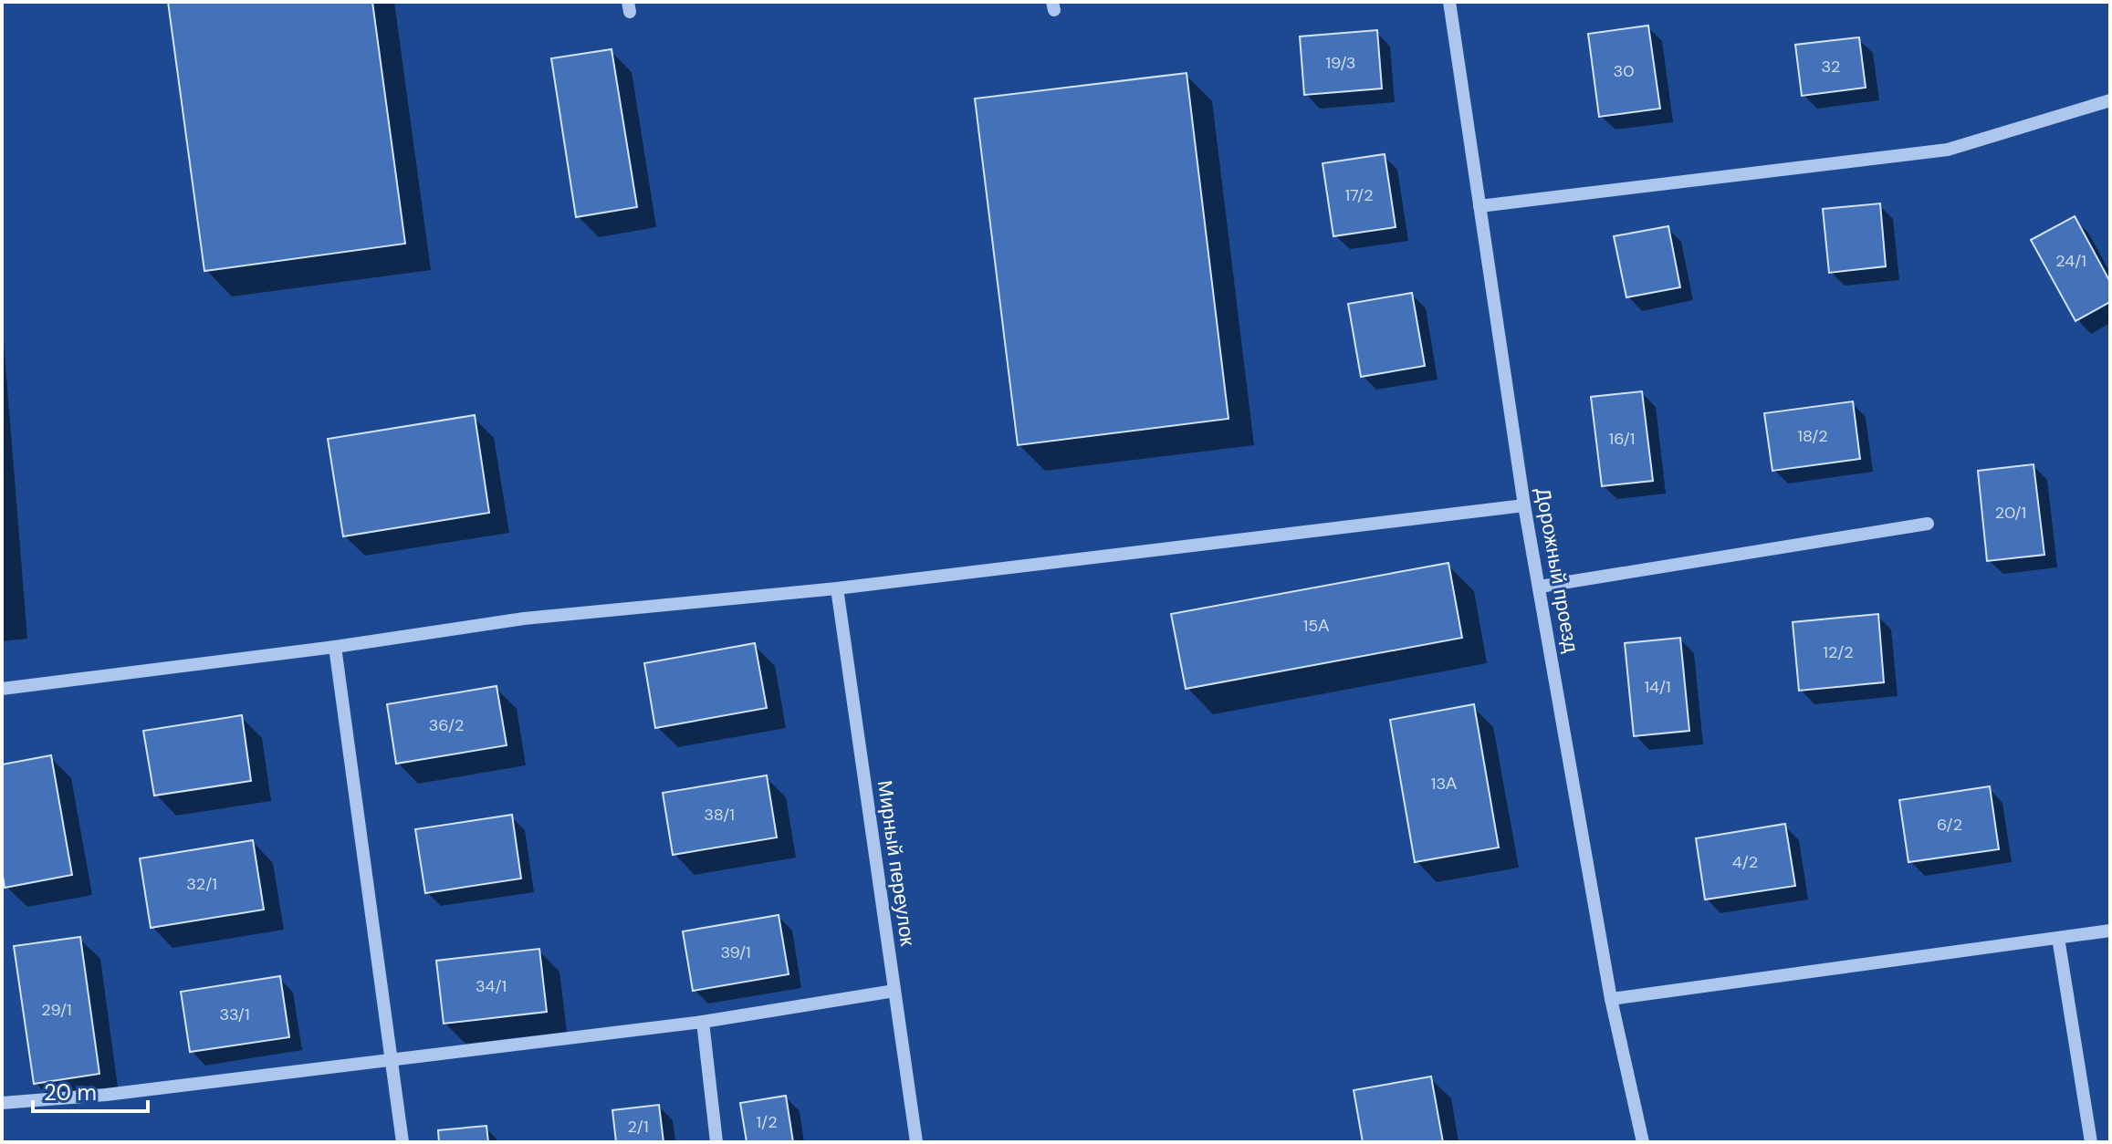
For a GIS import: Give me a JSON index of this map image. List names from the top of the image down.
{
  "streets": {
    "street": ["Дорожный проезд", "Мирный переулок"]
  },
  "house_numbers": [
    "19/3",
    "32",
    "30",
    "17/2",
    "24/1",
    "18/2",
    "16/1",
    "20/1",
    "15А",
    "12/2",
    "14/1",
    "36/2",
    "13А",
    "38/1",
    "6/2",
    "4/2",
    "32/1",
    "39/1",
    "34/1",
    "29/1",
    "33/1",
    "1/2",
    "2/1"
  ],
  "scale_bar": "20 m"
}
